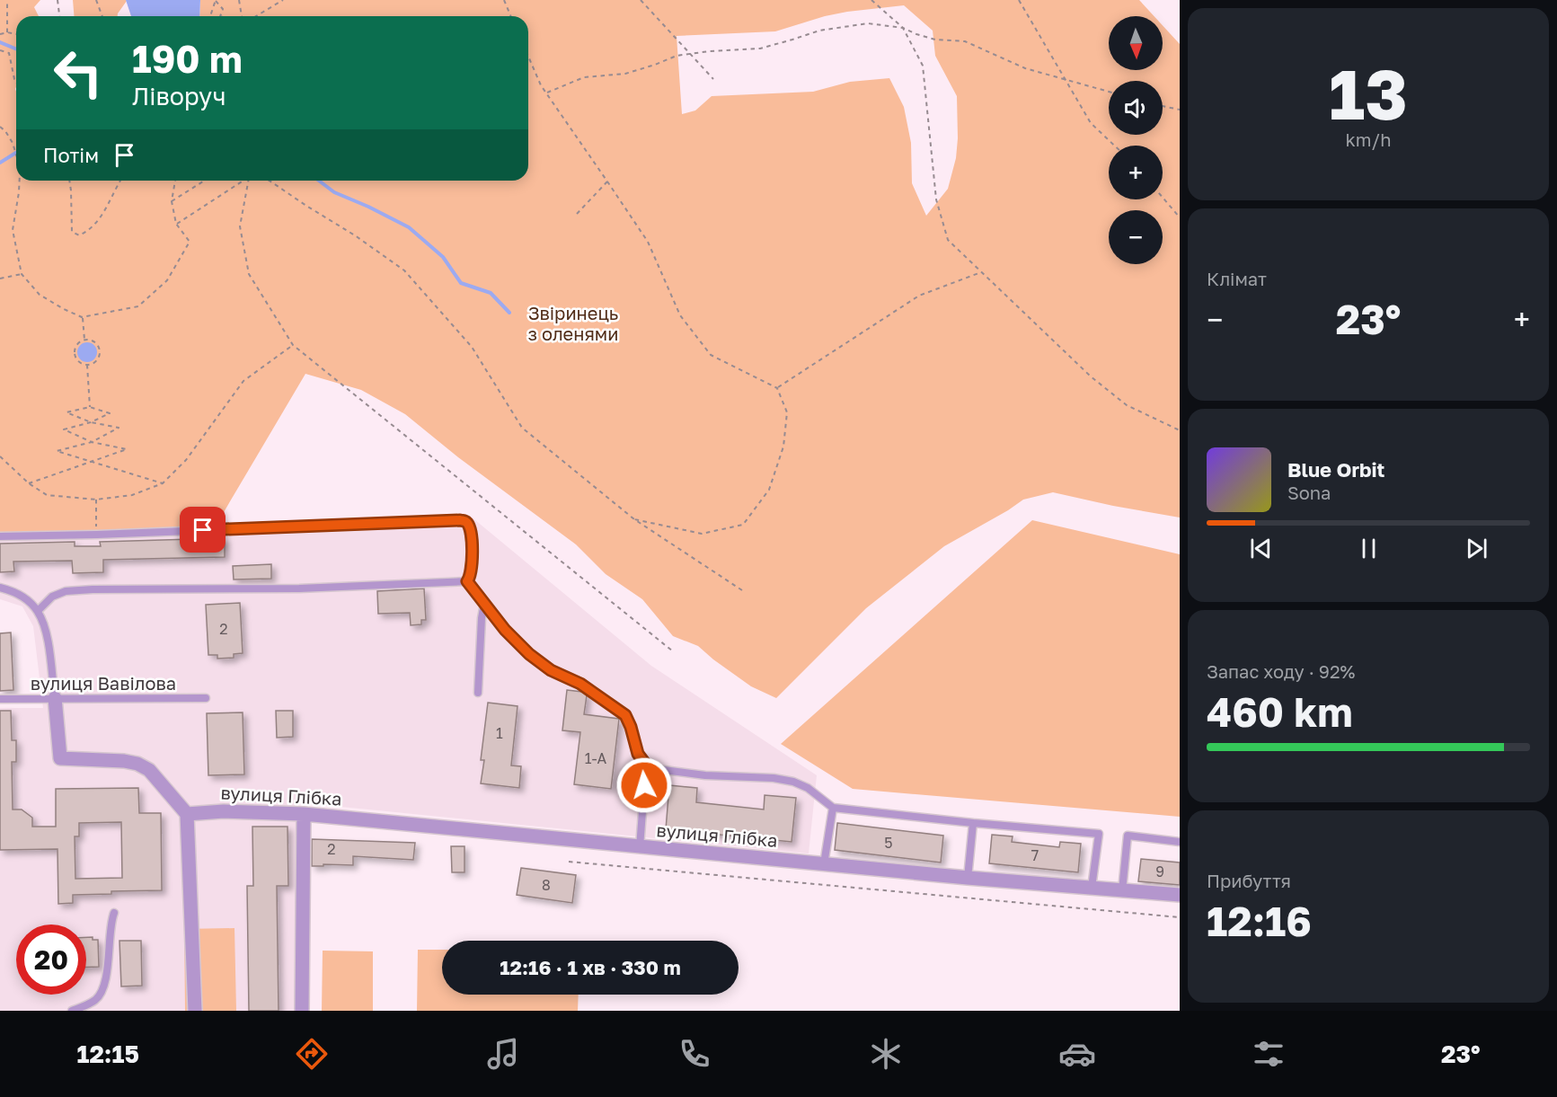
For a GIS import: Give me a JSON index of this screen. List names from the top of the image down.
{
  "streets": {
    "street": ["вулиця Глібка"],
    "lane": ["вулиця Вавілова"]
  },
  "parks": ["Звіринець з оленями"],
  "house_numbers": [
    "2",
    "1",
    "1-А",
    "5",
    "2",
    "7",
    "9",
    "8"
  ],
  "north": "bottom",
  "page": {
    "tile": [
      ["13", "km/h"],
      "Клімат",
      ["Запас ходу · 92%", "460 km"],
      ["Прибуття", "12:16"]
    ],
    "map_buttons": ["+", "−"],
    "turn": ["190 m", "Ліворуч"],
    "then": "Потім",
    "heat": ["−", "23°", "+"],
    "song": ["Blue Orbit", "Sona"],
    "limit": "20",
    "trip": "12:16 · 1 хв · 330 m",
    "tabs": ["12:15", "23°"]
  }
}
